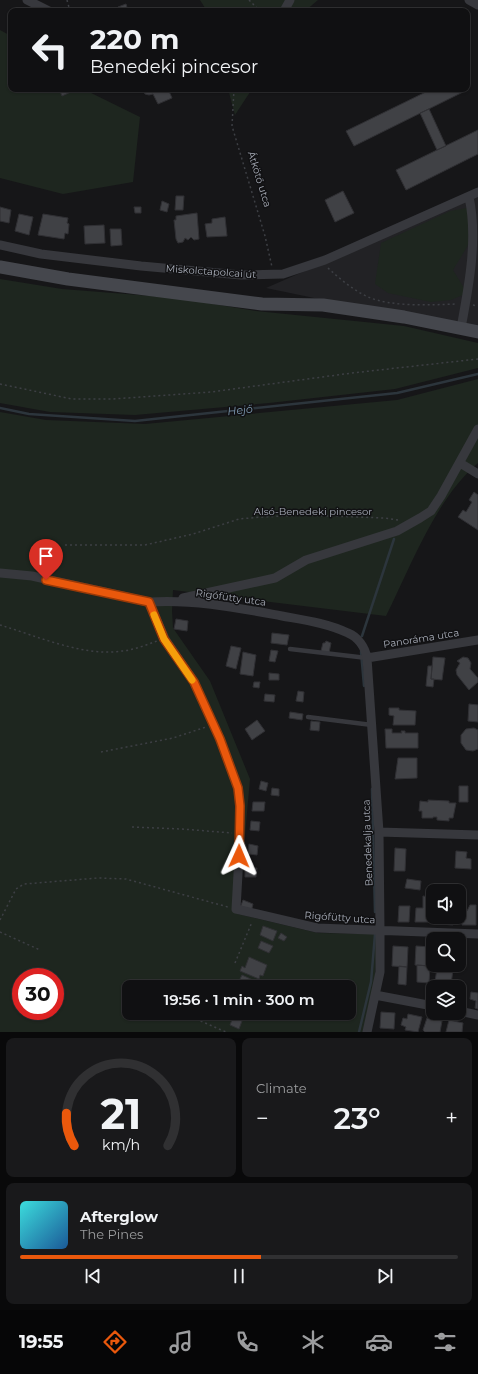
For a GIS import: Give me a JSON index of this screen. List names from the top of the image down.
{
  "streets": {
    "street": [
      "Miskolctapolcai út",
      "Rigófütty utca",
      "Panoráma utca",
      "Benedekalja utca"
    ],
    "path": ["Átkötő utca", "Alsó-Benedeki pincesor"]
  },
  "crossings": [
    ["Átkötő utca", "Miskolctapolcai út"],
    ["Rigófütty utca", "Panoráma utca"],
    ["Rigófütty utca", "Benedekalja utca"],
    ["Panoráma utca", "Benedekalja utca"]
  ],
  "water": ["Hejő"],
  "page": {
    "turn": ["220 m", "Benedeki pincesor"],
    "limit": "30",
    "trip": "19:56 · 1 min · 300 m",
    "tile": "Climate",
    "heat": ["−", "23°", "+"],
    "song": ["Afterglow", "The Pines"],
    "tabs": "19:55",
    "gauge": ["21", "km/h"]
  }
}
